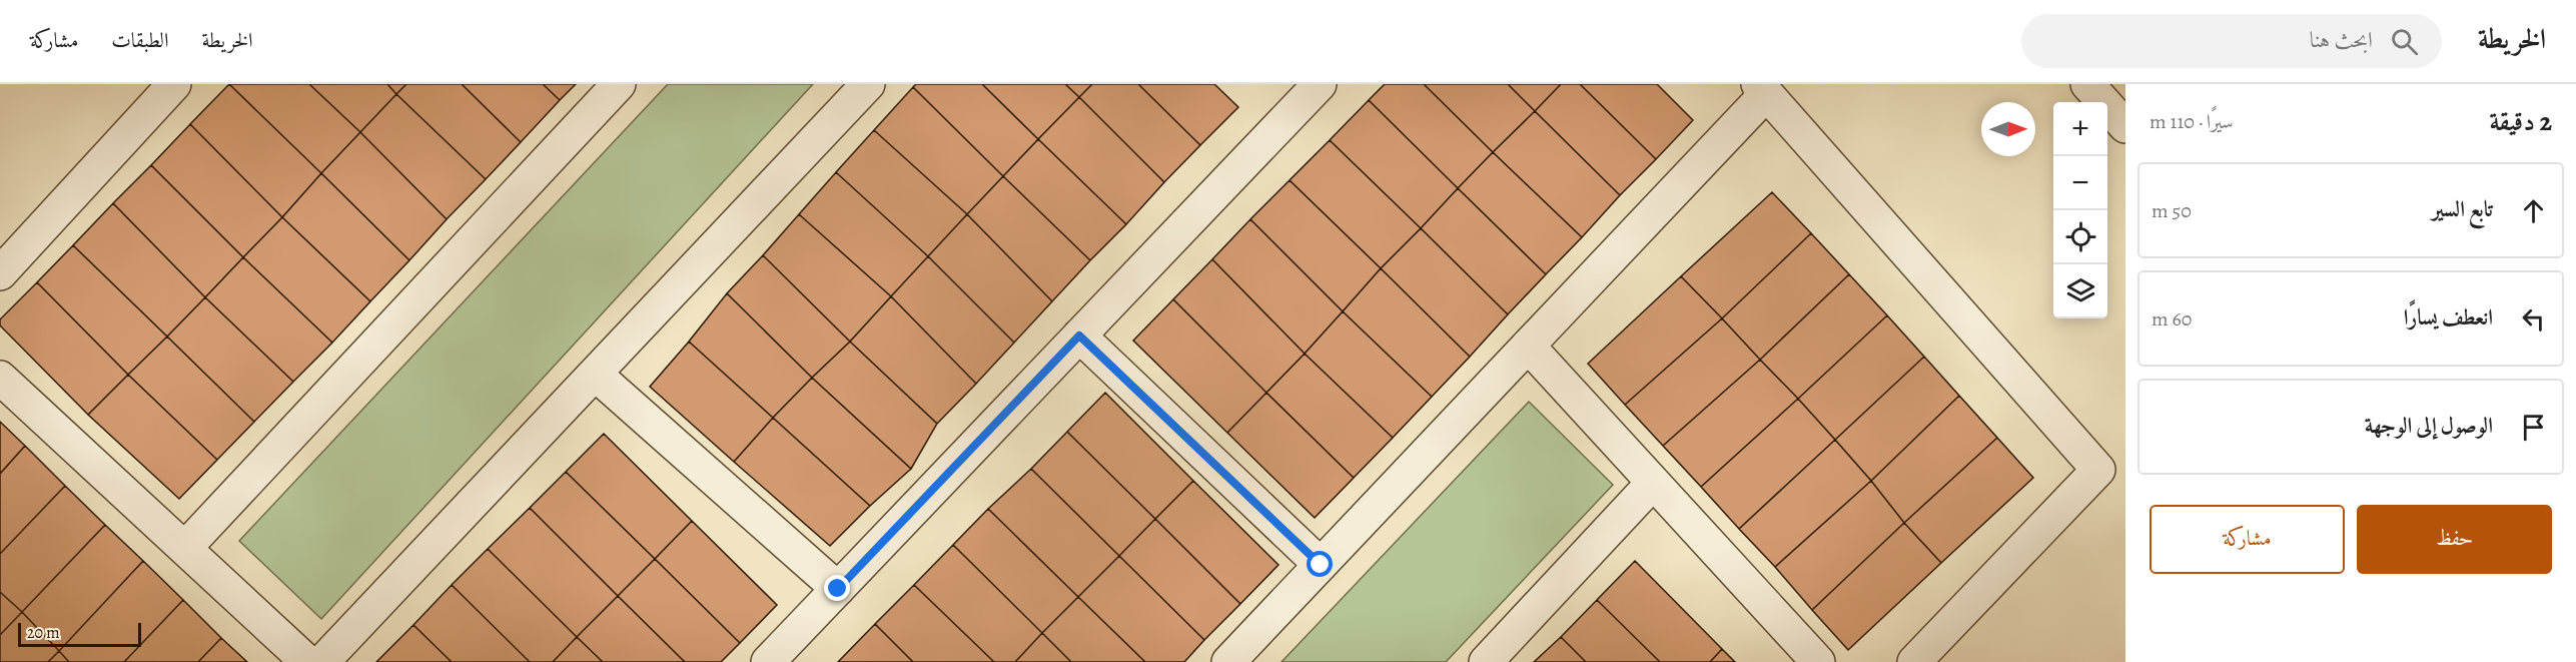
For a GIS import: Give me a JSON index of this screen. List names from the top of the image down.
{
  "scale_bar": "20 m",
  "north": "right",
  "page": {
    "header": "الخريطة",
    "search": "ابحث هنا",
    "nav": ["الخريطة", "الطبقات", "مشاركة"],
    "heading": ["2 دقيقة", "سيرًا · 110 m"],
    "map_buttons": ["+", "−"],
    "list": [
      ["تابع السير", "50 m"],
      ["انعطف يسارًا", "60 m"],
      "الوصول إلى الوجهة"
    ],
    "buttons": ["حفظ", "مشاركة"],
    "scale": "20 m"
  }
}
